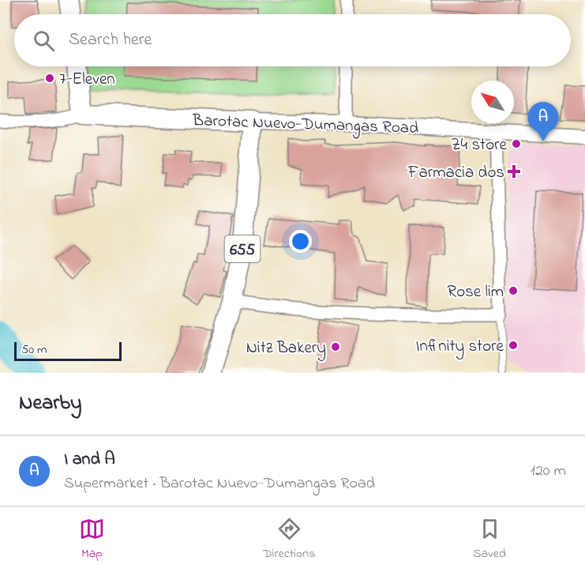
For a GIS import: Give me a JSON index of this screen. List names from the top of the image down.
{
  "streets": {
    "main road": ["Barotac Nuevo-Dumangas Road", "655"]
  },
  "crossings": [
    ["Barotac Nuevo-Dumangas Road", "655"]
  ],
  "places": {
    "other": [
      "7-Eleven",
      "Z4 store",
      "Rose lim",
      "Infinity store",
      "Nitz Bakery"
    ],
    "health": ["Farmacia dos"]
  },
  "scale_bar": "50 m",
  "north": "top left",
  "page": {
    "search": "Search here",
    "pins": "A",
    "scale": "50 m",
    "heading": "Nearby",
    "list": [
      {
        "mark": "A",
        "name": "I and A",
        "note": "Supermarket · Barotac Nuevo-Dumangas Road",
        "value": "120 m"
      }
    ],
    "nav": ["Map", "Directions", "Saved"]
  }
}
